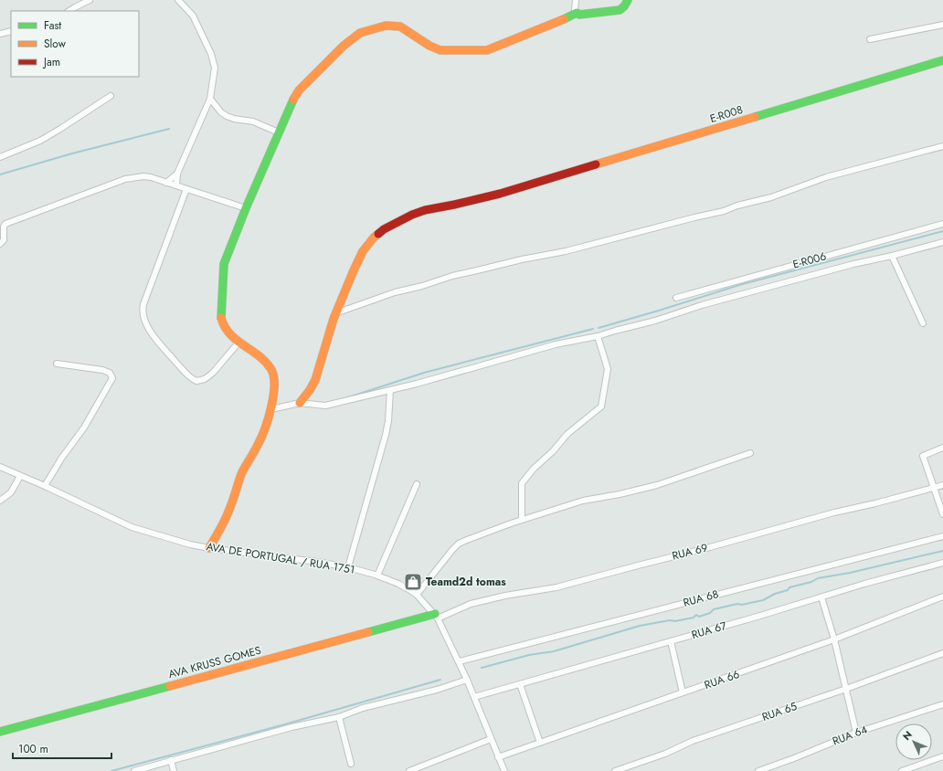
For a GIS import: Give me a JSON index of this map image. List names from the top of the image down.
{
  "streets": {
    "street": [
      "E-R008",
      "E-R006",
      "RUA 69",
      "AVA DE PORTUGAL / RUA 1751",
      "RUA 68",
      "RUA 67",
      "AVA KRUSS GOMES",
      "RUA 66",
      "RUA 65",
      "RUA 64"
    ]
  },
  "crossings": [
    ["RUA 69", "AVA DE PORTUGAL / RUA 1751"],
    ["RUA 69", "AVA KRUSS GOMES"],
    ["AVA DE PORTUGAL / RUA 1751", "RUA 68"],
    ["AVA DE PORTUGAL / RUA 1751", "RUA 67"],
    ["AVA DE PORTUGAL / RUA 1751", "AVA KRUSS GOMES"],
    ["AVA DE PORTUGAL / RUA 1751", "RUA 66"]
  ],
  "places": {
    "shop": ["Teamd2d tomas"]
  },
  "legend": ["Fast", "Slow", "Jam"],
  "scale_bar": "100 m",
  "north": "top left"
}
